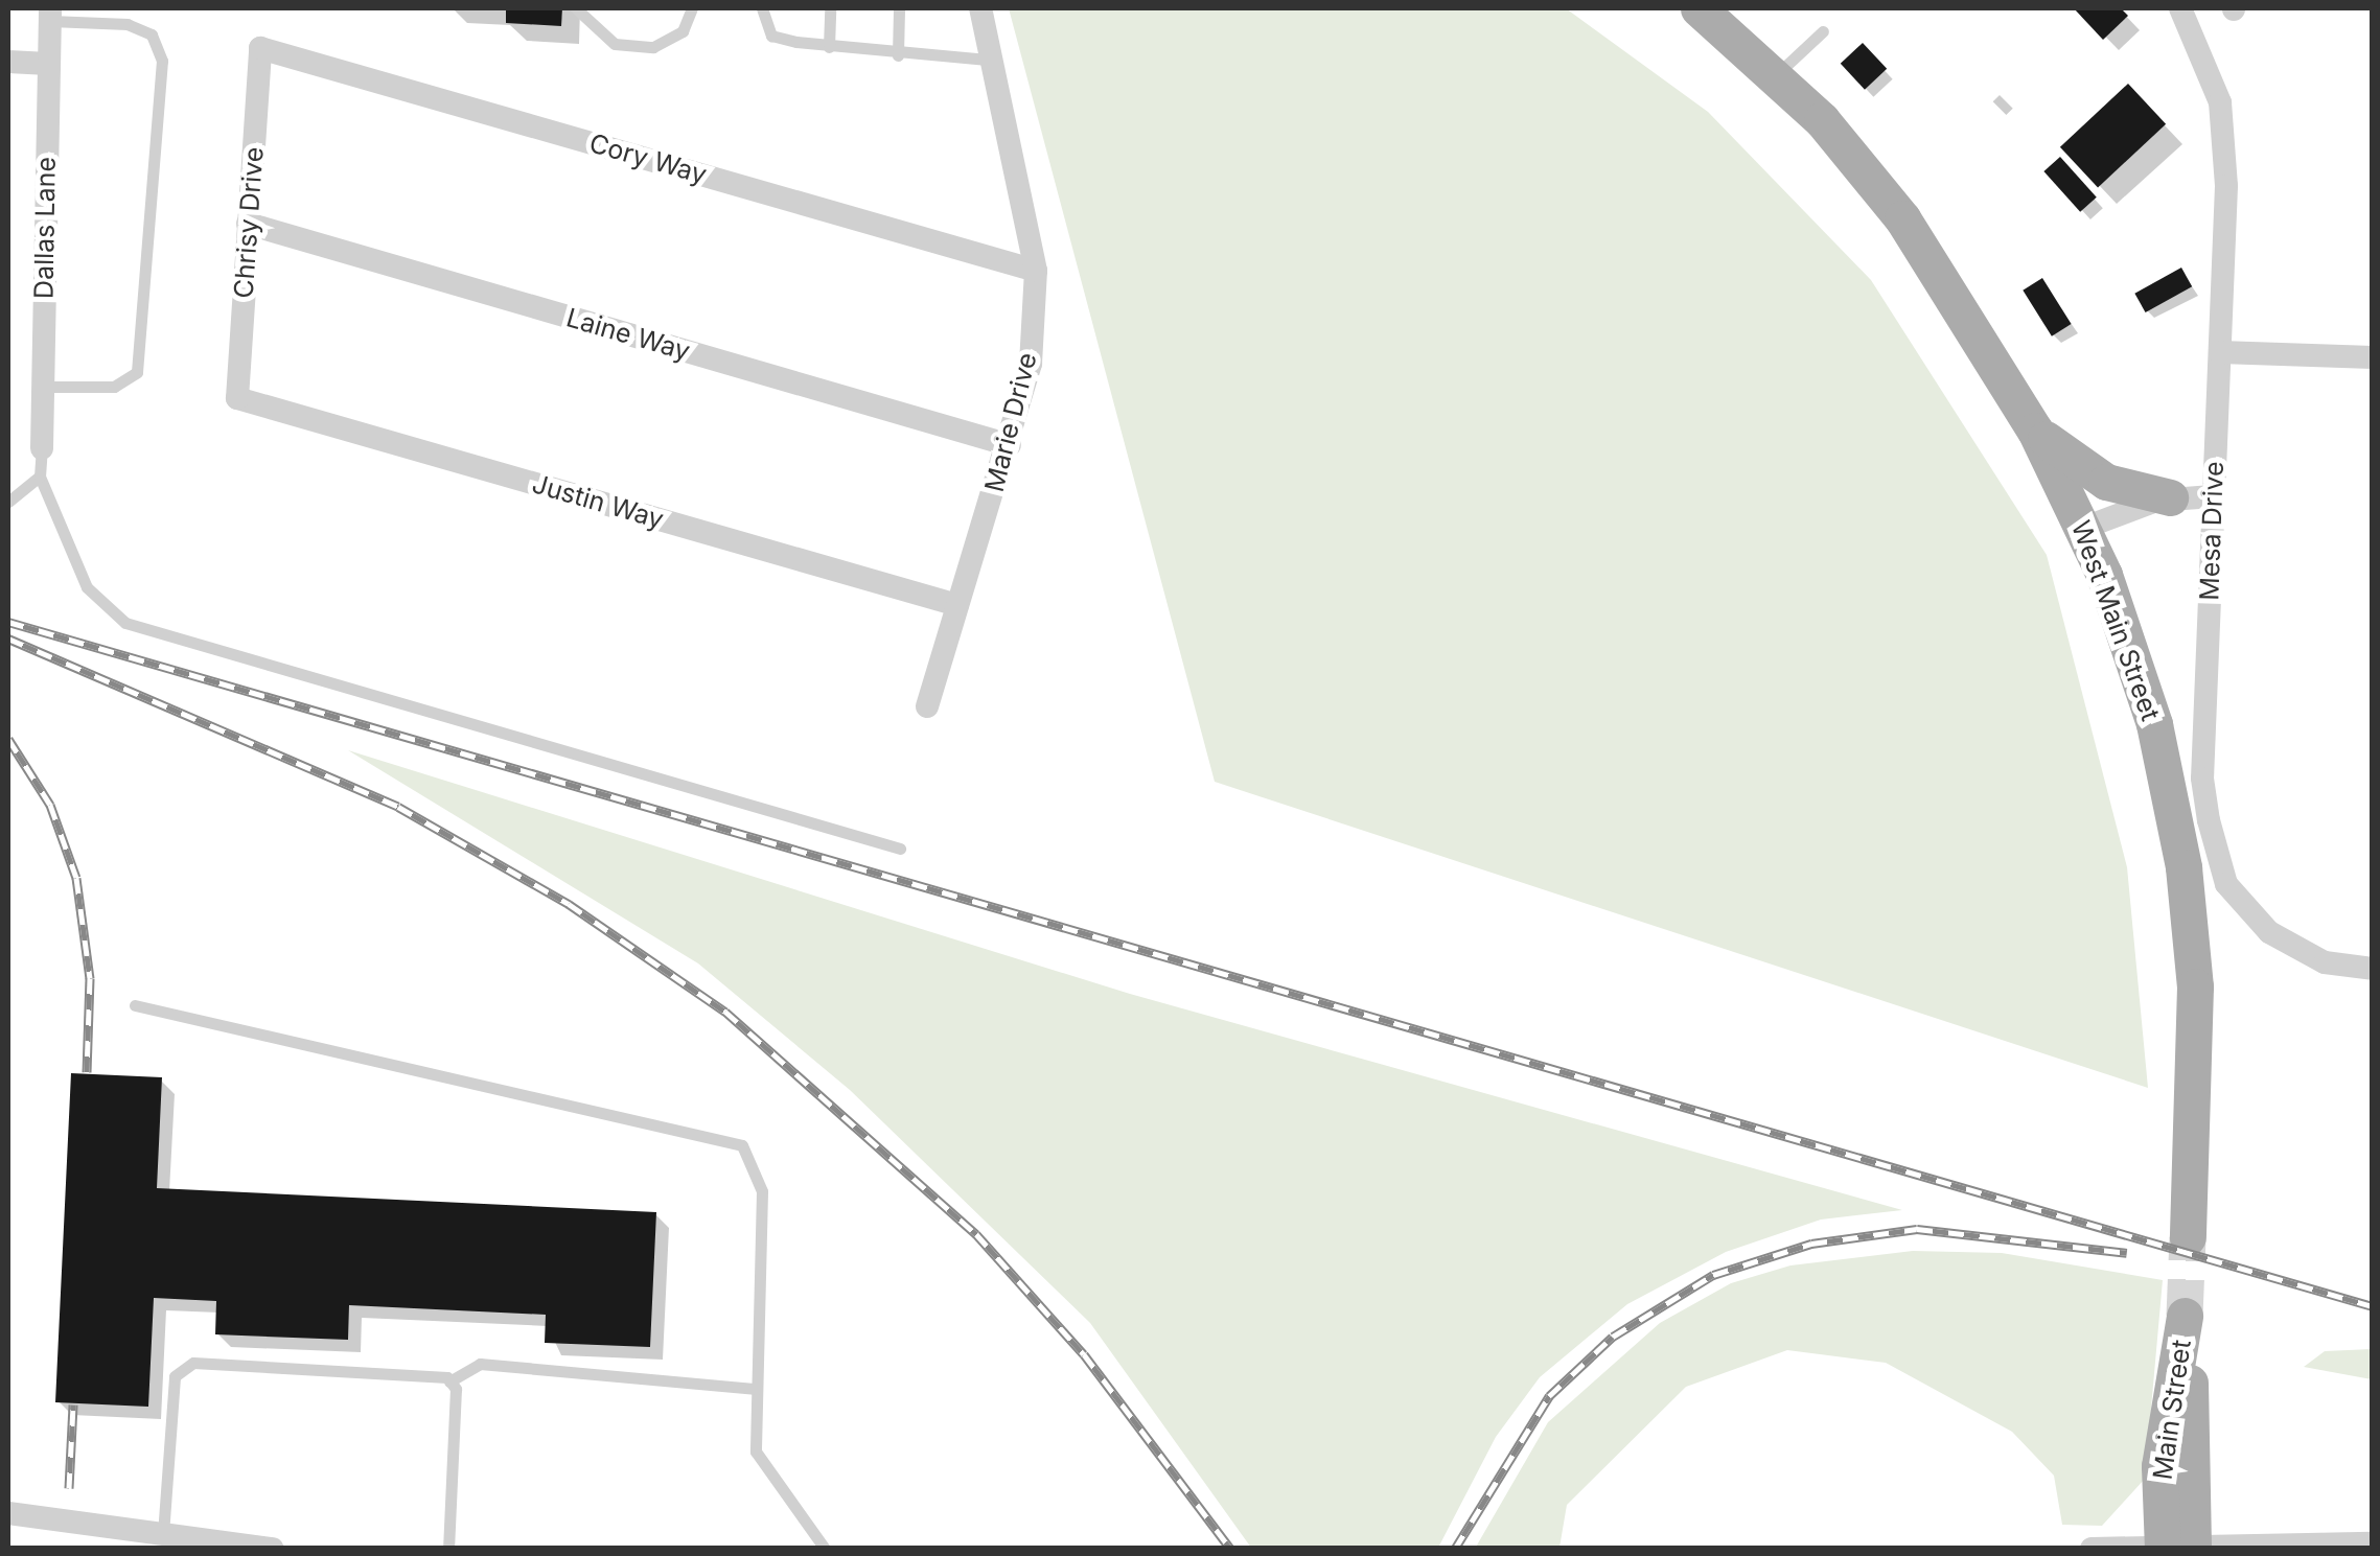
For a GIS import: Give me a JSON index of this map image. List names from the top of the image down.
{
  "streets": {
    "main road": ["West Main Street", "Main Street"],
    "street": [
      "Cory Way",
      "Chrisy Drive",
      "Dallas Lane",
      "Laine Way",
      "Marie Drive",
      "Justin Way",
      "Mesa Drive"
    ]
  },
  "crossings": [
    ["Cory Way", "Chrisy Drive"],
    ["Cory Way", "Marie Drive"],
    ["Chrisy Drive", "Laine Way"],
    ["Chrisy Drive", "Justin Way"],
    ["Laine Way", "Marie Drive"],
    ["Marie Drive", "Justin Way"]
  ]
}
